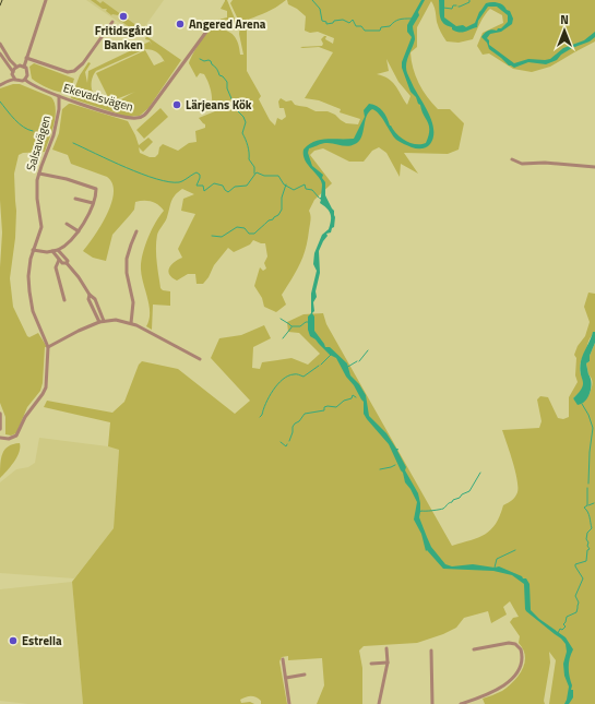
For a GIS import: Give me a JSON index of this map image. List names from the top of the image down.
{
  "streets": {
    "street": ["Ekevadsvägen", "Salsavägen"]
  },
  "crossings": [
    ["Ekevadsvägen", "Salsavägen"]
  ],
  "places": [
    "Fritidsgård Banken",
    "Angered Arena",
    "Lärjeans Kök",
    "Estrella"
  ],
  "north": "top"
}
